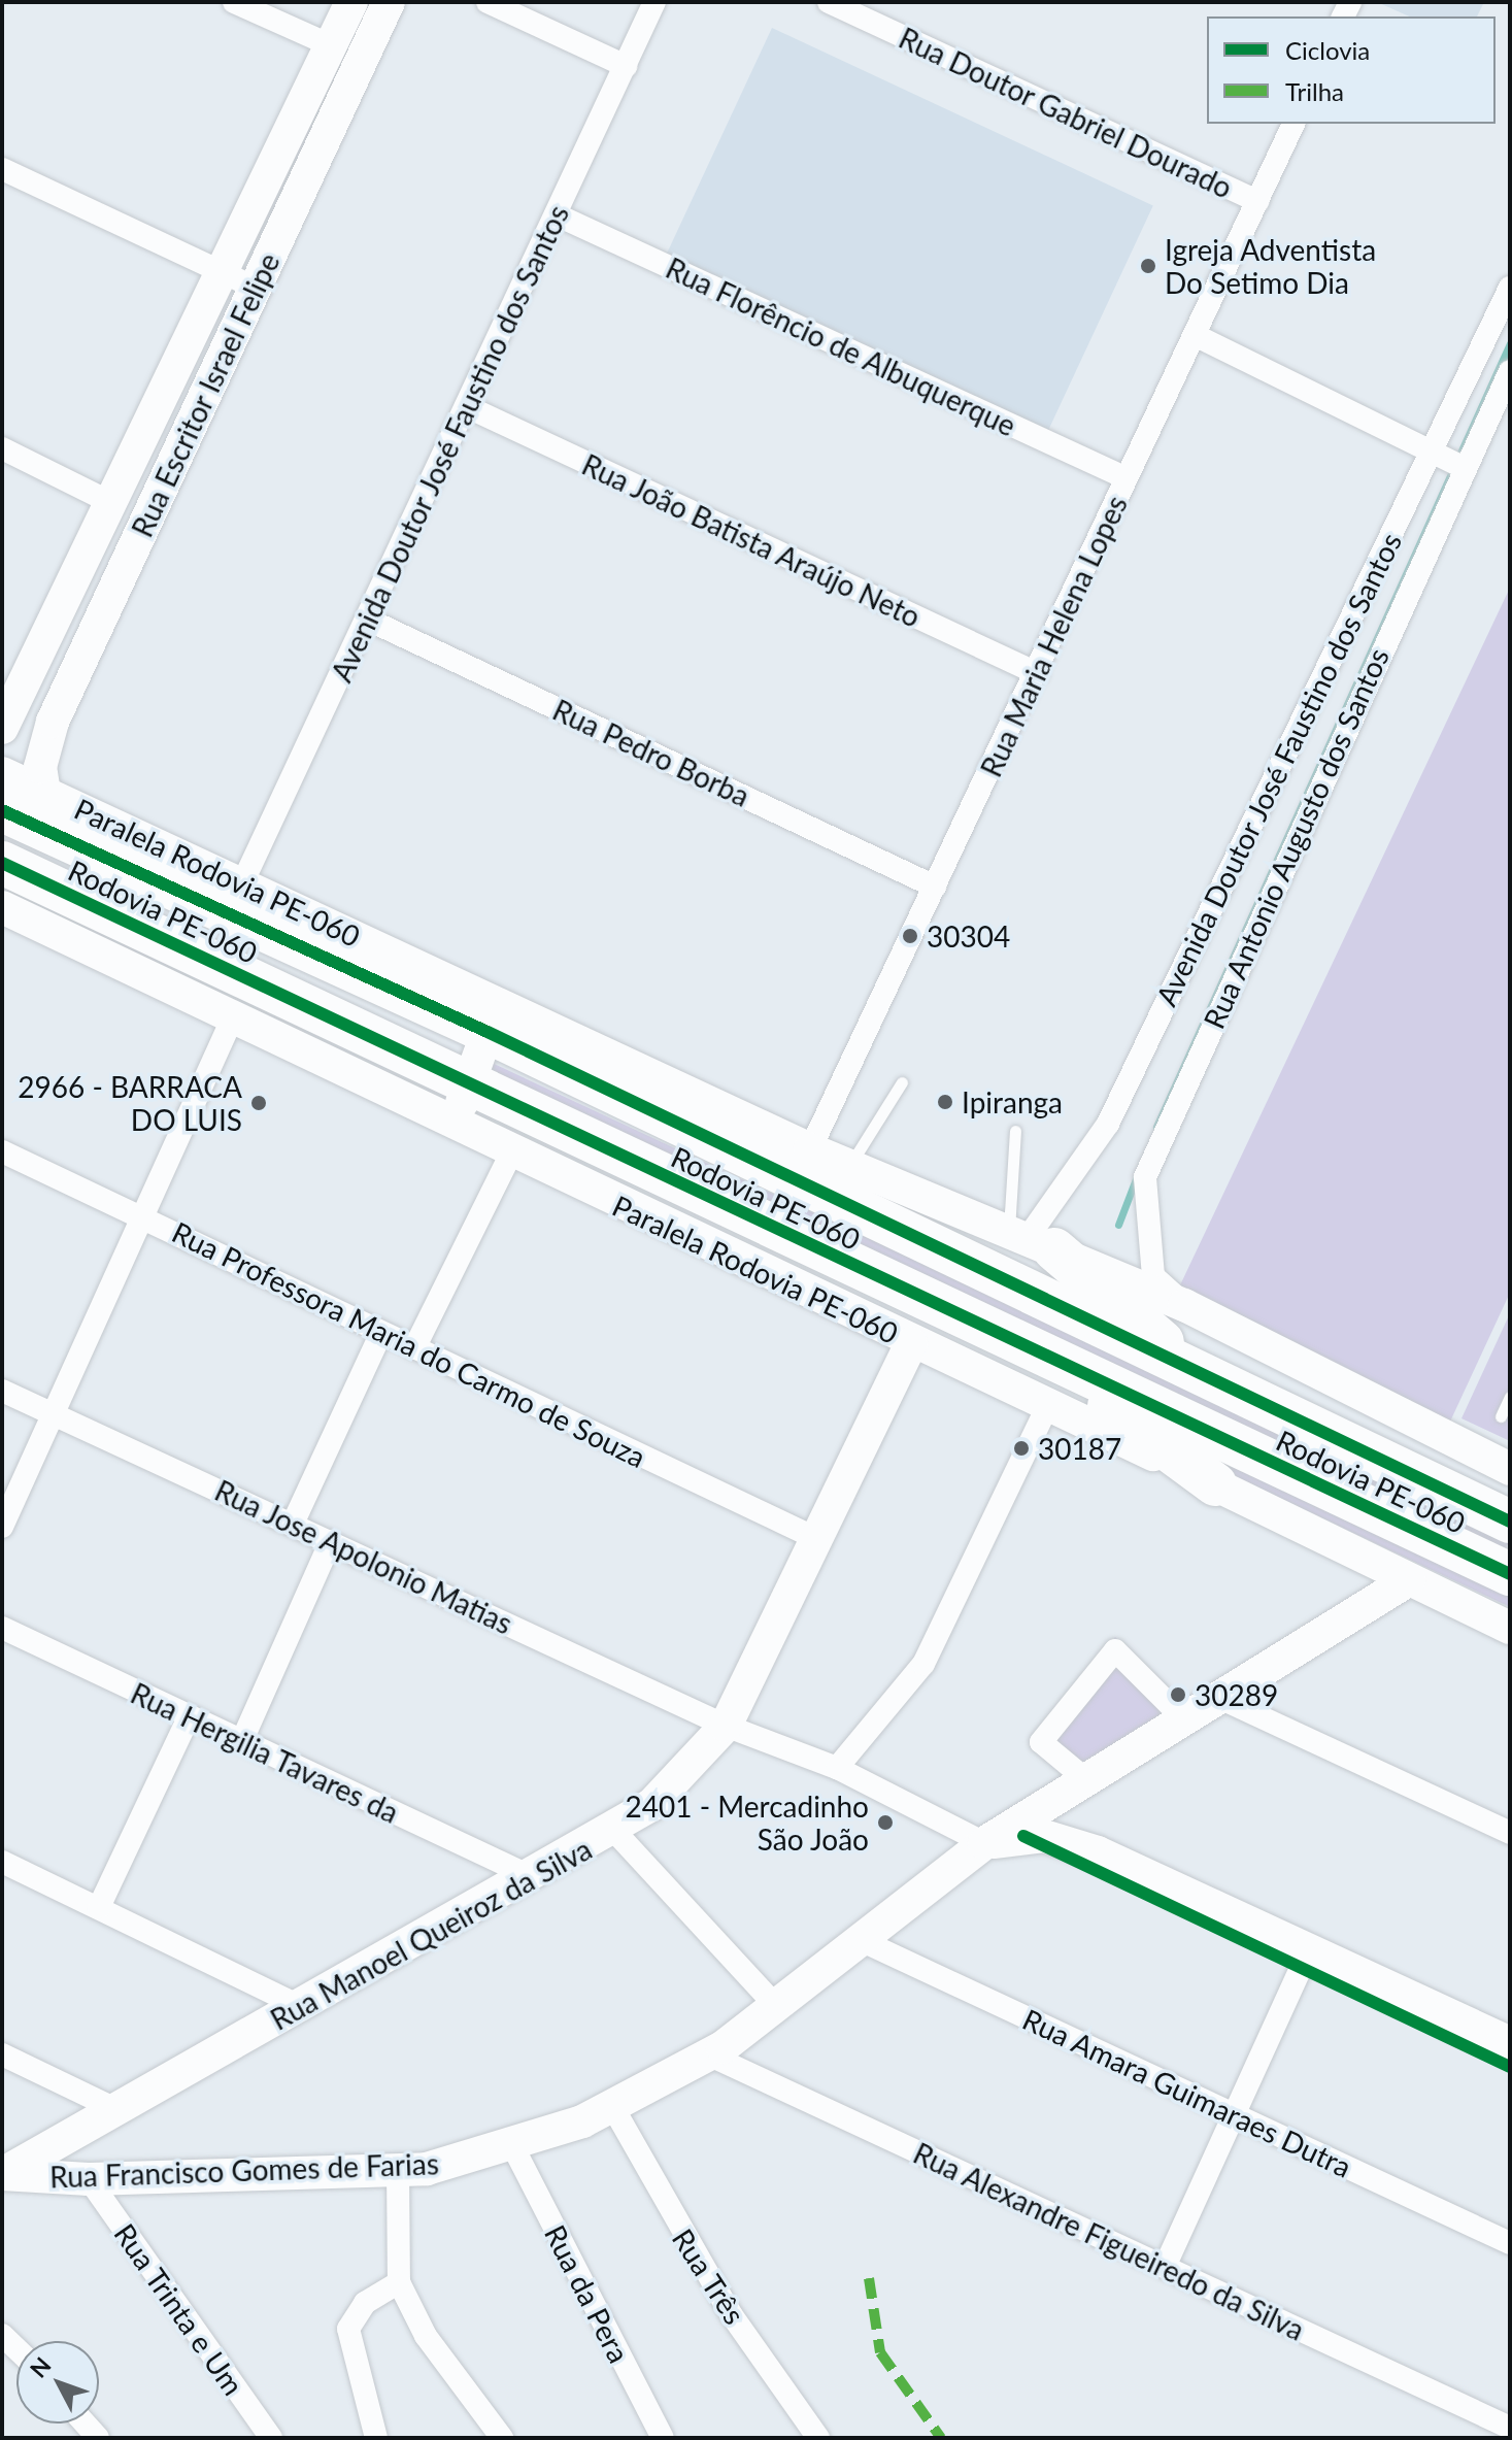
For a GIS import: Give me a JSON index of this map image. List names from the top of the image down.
{
  "streets": {
    "highway": ["Rodovia PE-060"],
    "street": [
      "Rua Doutor Gabriel Dourado",
      "Rua Florêncio de Albuquerque",
      "Rua Escritor Israel Felipe",
      "Avenida Doutor José Faustino dos Santos",
      "Rua João Batista Araújo Neto",
      "Rua Maria Helena Lopes",
      "Rua Pedro Borba",
      "Rua Antonio Augusto dos Santos",
      "Paralela Rodovia PE-060",
      "Rua Professora Maria do Carmo de Souza",
      "Rua Jose Apolonio Matias",
      "Rua Hergilia Tavares da",
      "Rua Manoel Queiroz da Silva",
      "Rua Amara Guimaraes Dutra",
      "Rua Francisco Gomes de Farias",
      "Rua Alexandre Figueiredo da Silva",
      "Rua Três",
      "Rua da Pera",
      "Rua Trinta e Um"
    ]
  },
  "crossings": [
    ["Rua Doutor Gabriel Dourado", "Rua Maria Helena Lopes"],
    ["Rua Florêncio de Albuquerque", "Avenida Doutor José Faustino dos Santos"],
    ["Rua Florêncio de Albuquerque", "Rua Maria Helena Lopes"],
    ["Rua Escritor Israel Felipe", "Paralela Rodovia PE-060"],
    ["Avenida Doutor José Faustino dos Santos", "Rua João Batista Araújo Neto"],
    ["Avenida Doutor José Faustino dos Santos", "Rua Pedro Borba"],
    ["Avenida Doutor José Faustino dos Santos", "Rua Antonio Augusto dos Santos"],
    ["Avenida Doutor José Faustino dos Santos", "Paralela Rodovia PE-060"],
    ["Rua João Batista Araújo Neto", "Rua Maria Helena Lopes"],
    ["Rua Maria Helena Lopes", "Rua Pedro Borba"],
    ["Rua Maria Helena Lopes", "Paralela Rodovia PE-060"],
    ["Rua Antonio Augusto dos Santos", "Paralela Rodovia PE-060"],
    ["Paralela Rodovia PE-060", "Rodovia PE-060"],
    ["Paralela Rodovia PE-060", "Rua Manoel Queiroz da Silva"],
    ["Paralela Rodovia PE-060", "Rua Francisco Gomes de Farias"],
    ["Rua Professora Maria do Carmo de Souza", "Rua Manoel Queiroz da Silva"],
    ["Rua Jose Apolonio Matias", "Rua Manoel Queiroz da Silva"],
    ["Rua Jose Apolonio Matias", "Rua Francisco Gomes de Farias"],
    ["Rua Hergilia Tavares da", "Rua Manoel Queiroz da Silva"],
    ["Rua Manoel Queiroz da Silva", "Rua Francisco Gomes de Farias"],
    ["Rua Amara Guimaraes Dutra", "Rua Francisco Gomes de Farias"],
    ["Rua Francisco Gomes de Farias", "Rua Alexandre Figueiredo da Silva"],
    ["Rua Francisco Gomes de Farias", "Rua Três"],
    ["Rua Francisco Gomes de Farias", "Rua da Pera"],
    ["Rua Francisco Gomes de Farias", "Rua Trinta e Um"]
  ],
  "places": [
    "Igreja Adventista Do Setimo Dia",
    "30304",
    "Ipiranga",
    "2966 - BARRACA DO LUIS",
    "30187",
    "30289",
    "2401 - Mercadinho São João"
  ],
  "legend": ["Ciclovia", "Trilha"],
  "north": "top left"
}
